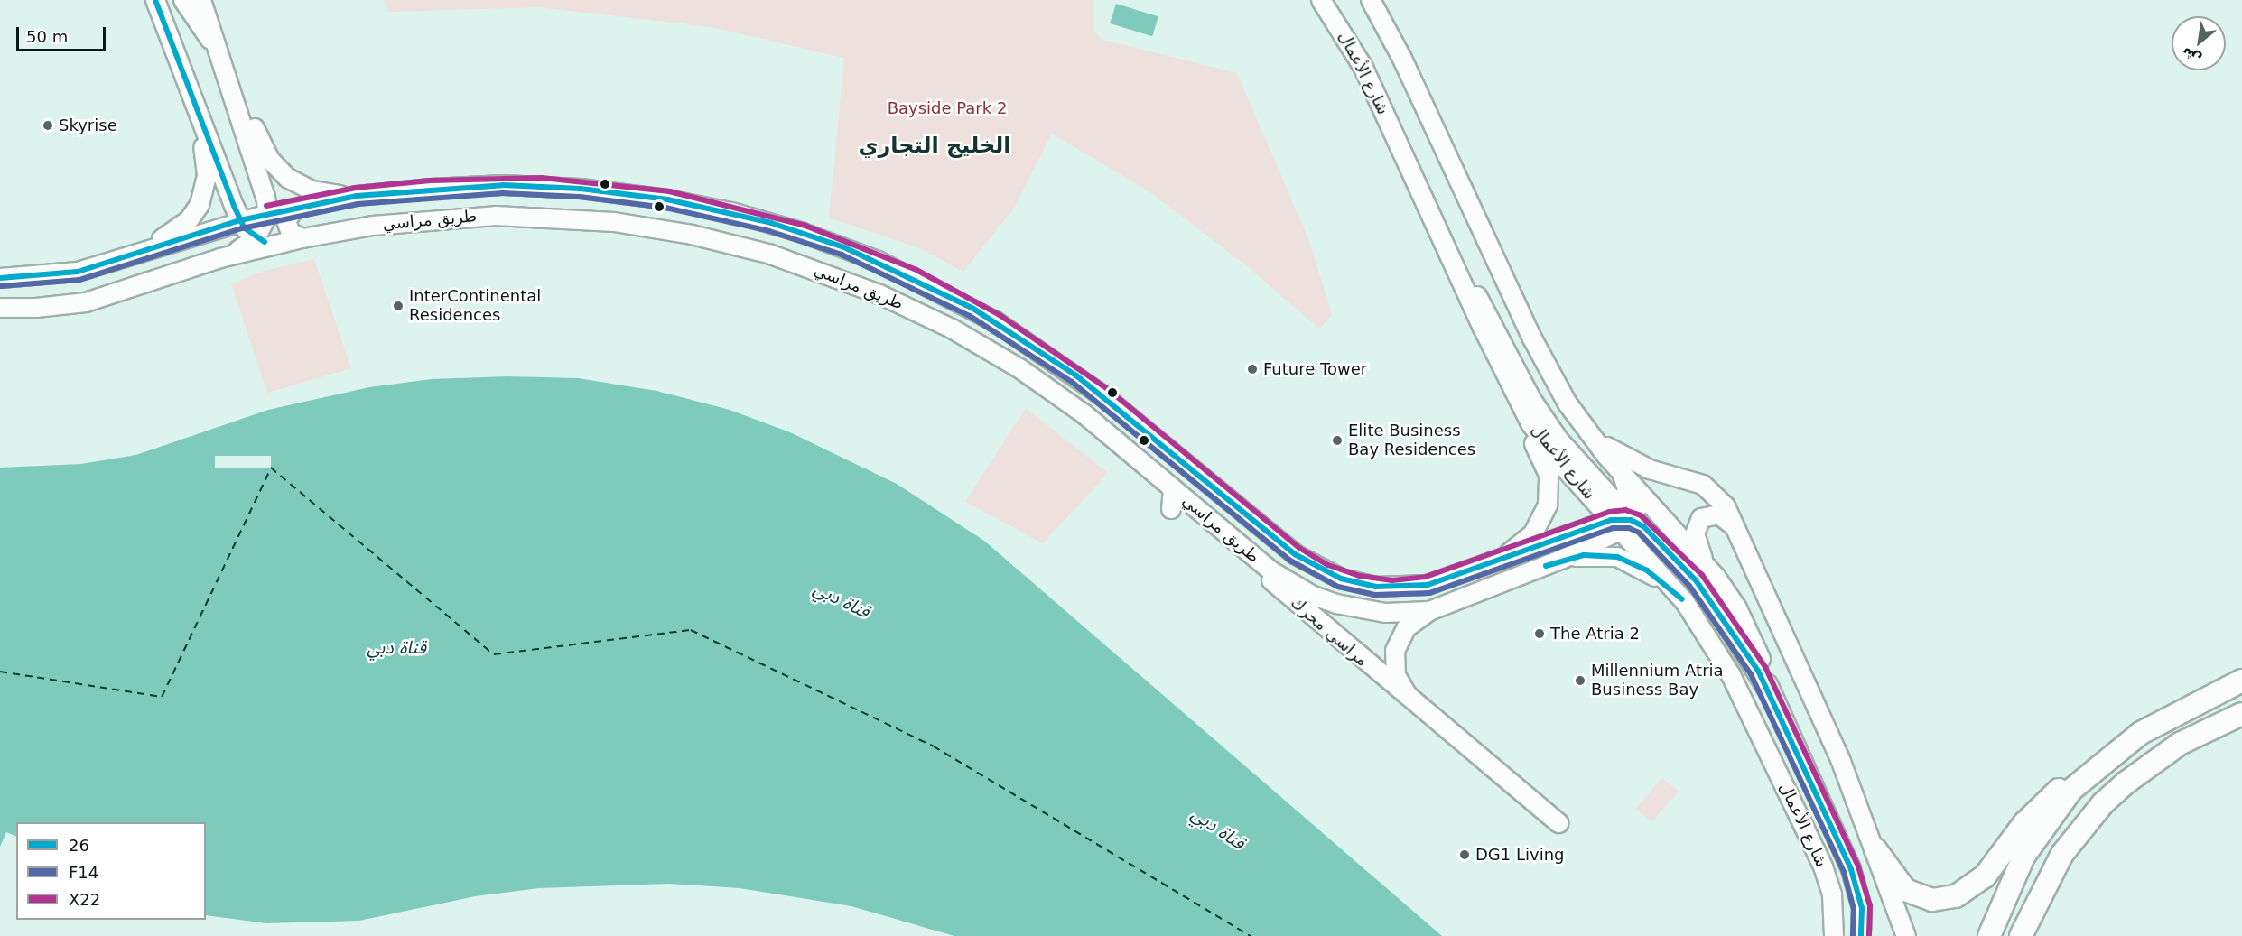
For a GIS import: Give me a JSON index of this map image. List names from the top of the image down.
{
  "streets": {
    "street": ["شارع الأعمال", "طريق مراسي", "مراسي محرك"]
  },
  "crossings": [
    ["شارع الأعمال", "طريق مراسي"],
    ["طريق مراسي", "مراسي محرك"]
  ],
  "districts": ["الخليج التجاري"],
  "water": ["قناة دبي"],
  "parks": ["Bayside Park 2"],
  "places": [
    "Skyrise",
    "InterContinental Residences",
    "Future Tower",
    "Elite Business Bay Residences",
    "The Atria 2",
    "Millennium Atria Business Bay",
    "DG1 Living"
  ],
  "lines": ["transit line 26", "transit line X22", "transit line F14"],
  "legend": ["26", "F14", "X22"],
  "scale_bar": "50 m",
  "north": "bottom left"
}
